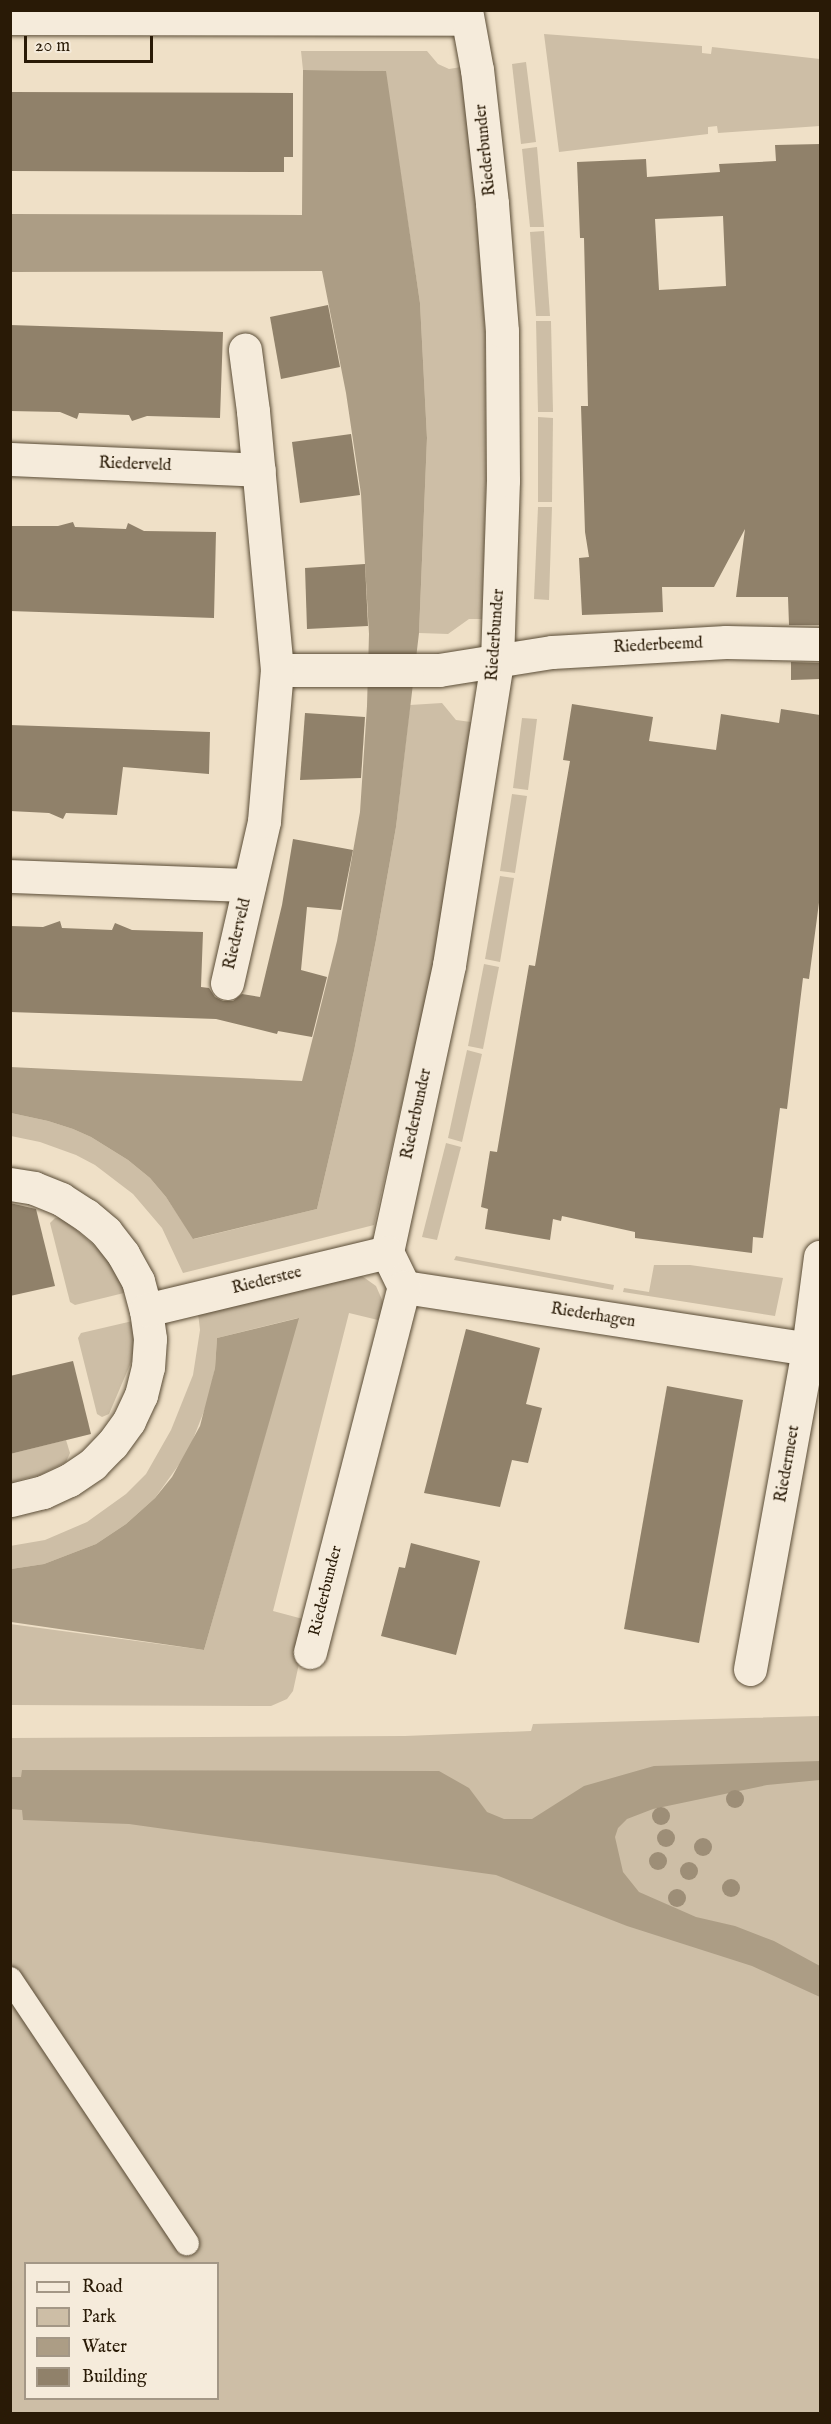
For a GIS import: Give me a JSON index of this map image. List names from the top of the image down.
{
  "streets": {
    "street": [
      "Riederbunder",
      "Riederveld",
      "Riederbeemd",
      "Riederstee",
      "Riederhagen",
      "Riedermeet"
    ]
  },
  "crossings": [
    ["Riederbunder", "Riederbeemd"],
    ["Riederbunder", "Riederstee"],
    ["Riederbunder", "Riederhagen"],
    ["Riederhagen", "Riedermeet"]
  ],
  "legend": [
    "Road",
    "Park",
    "Water",
    "Building"
  ],
  "scale_bar": "20 m"
}
